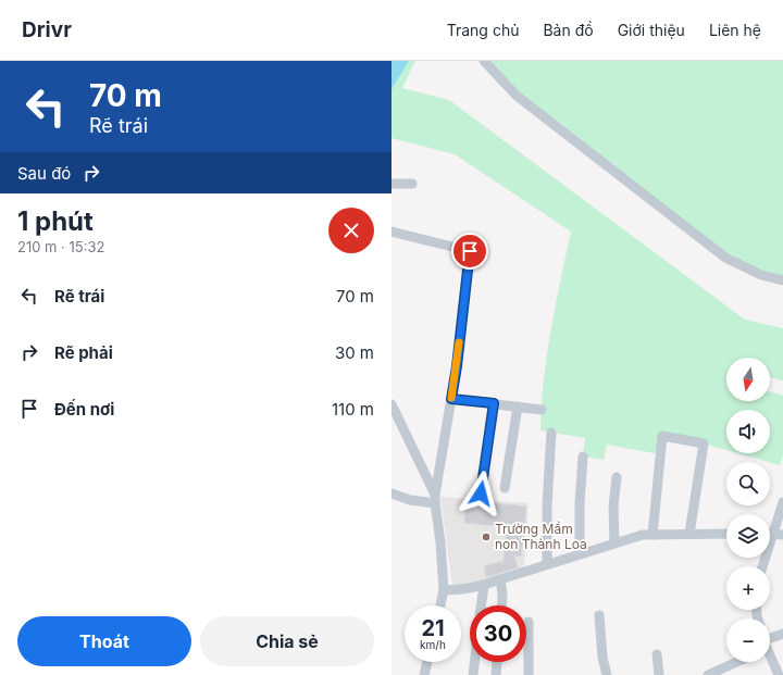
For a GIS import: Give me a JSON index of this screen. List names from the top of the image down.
{
  "places": ["Trường Mầm non Thành Loa"],
  "north": "bottom",
  "page": {
    "header": "Drivr",
    "nav": [
      "Trang chủ",
      "Bản đồ",
      "Giới thiệu",
      "Liên hệ"
    ],
    "turn": ["70 m", "Rẽ trái"],
    "then": "Sau đó",
    "heading": ["1 phút", "210 m · 15:32"],
    "list": [
      {
        "name": "Rẽ trái",
        "value": "70 m"
      },
      {
        "name": "Rẽ phải",
        "value": "30 m"
      },
      {
        "name": "Đến nơi",
        "value": "110 m"
      }
    ],
    "map_buttons": ["+", "−"],
    "speed": "21 km/h",
    "limit": "30",
    "buttons": ["Thoát", "Chia sẻ"]
  }
}
